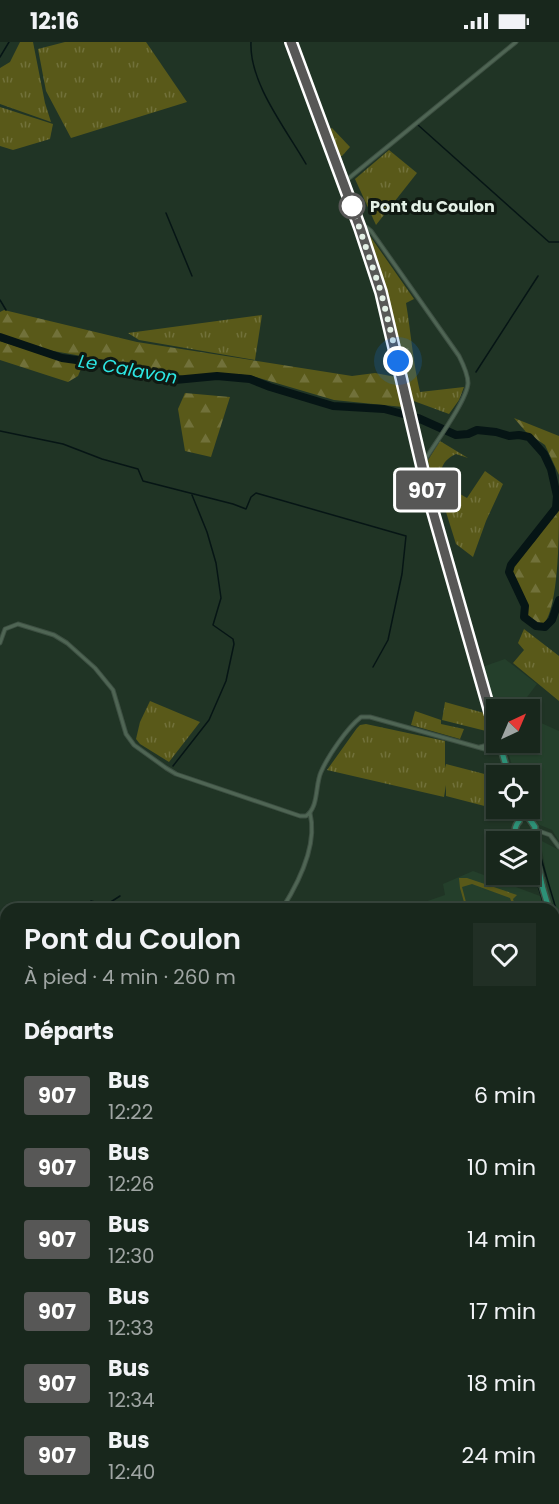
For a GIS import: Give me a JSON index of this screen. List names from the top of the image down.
{
  "water": ["Le Calavon"],
  "places": ["Pont du Coulon"],
  "lines": ["bus line 907"],
  "north": "top right",
  "page": {
    "status": "12:16",
    "on_map": "907",
    "heading": [
      ["Pont du Coulon", "À pied · 4 min · 260 m"],
      "Départs"
    ],
    "list": [
      {
        "mark": "907",
        "name": "Bus",
        "note": "12:22",
        "value": "6 min"
      },
      {
        "mark": "907",
        "name": "Bus",
        "note": "12:26",
        "value": "10 min"
      },
      {
        "mark": "907",
        "name": "Bus",
        "note": "12:30",
        "value": "14 min"
      },
      {
        "mark": "907",
        "name": "Bus",
        "note": "12:33",
        "value": "17 min"
      },
      {
        "mark": "907",
        "name": "Bus",
        "note": "12:34",
        "value": "18 min"
      },
      {
        "mark": "907",
        "name": "Bus",
        "note": "12:40",
        "value": "24 min"
      }
    ]
  }
}
